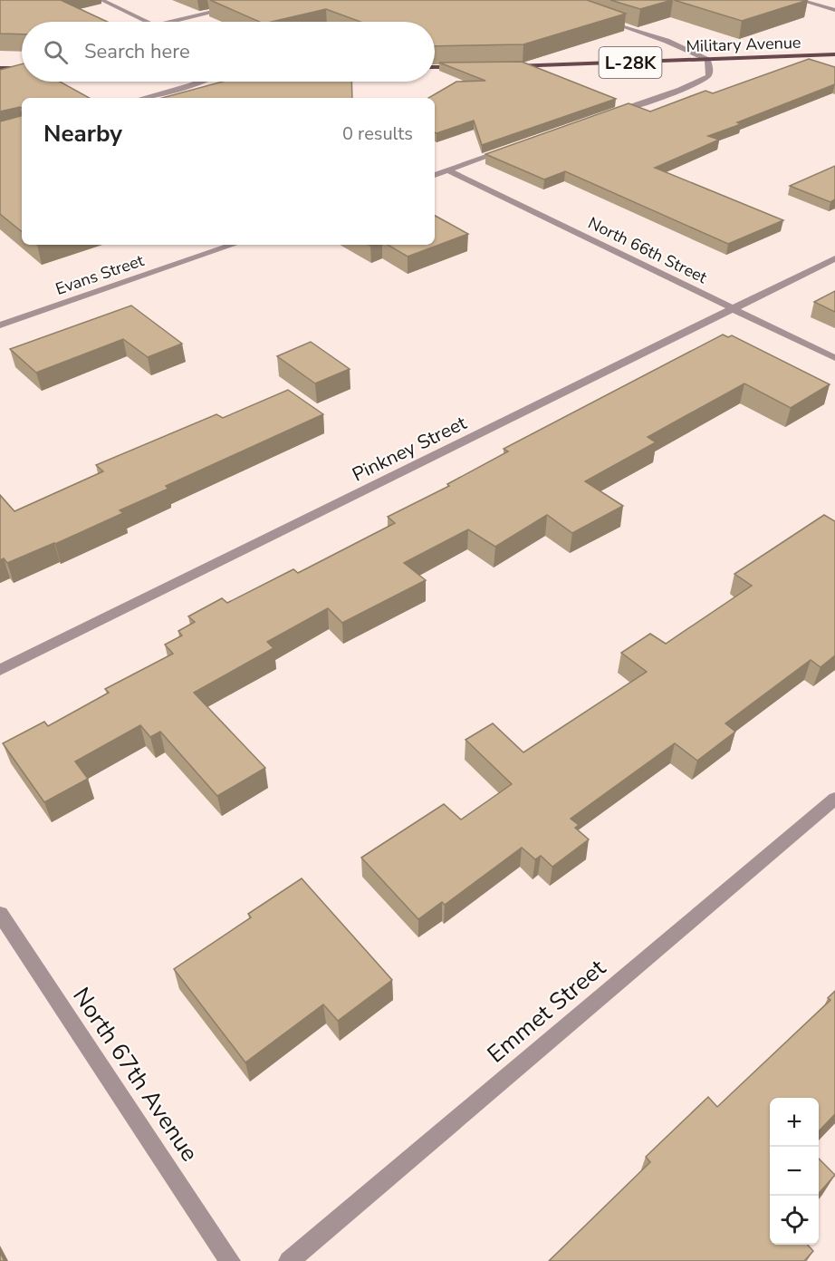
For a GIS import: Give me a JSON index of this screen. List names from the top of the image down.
{
  "streets": {
    "main road": ["Military Avenue", "L-28K"],
    "street": [
      "North 66th Street",
      "Evans Street",
      "Pinkney Street",
      "Emmet Street",
      "North 67th Avenue"
    ]
  },
  "crossings": [
    ["North 66th Street", "Pinkney Street"]
  ],
  "page": {
    "search": "Search here",
    "heading": ["Nearby", "0 results"],
    "map_buttons": ["+", "−"]
  }
}
